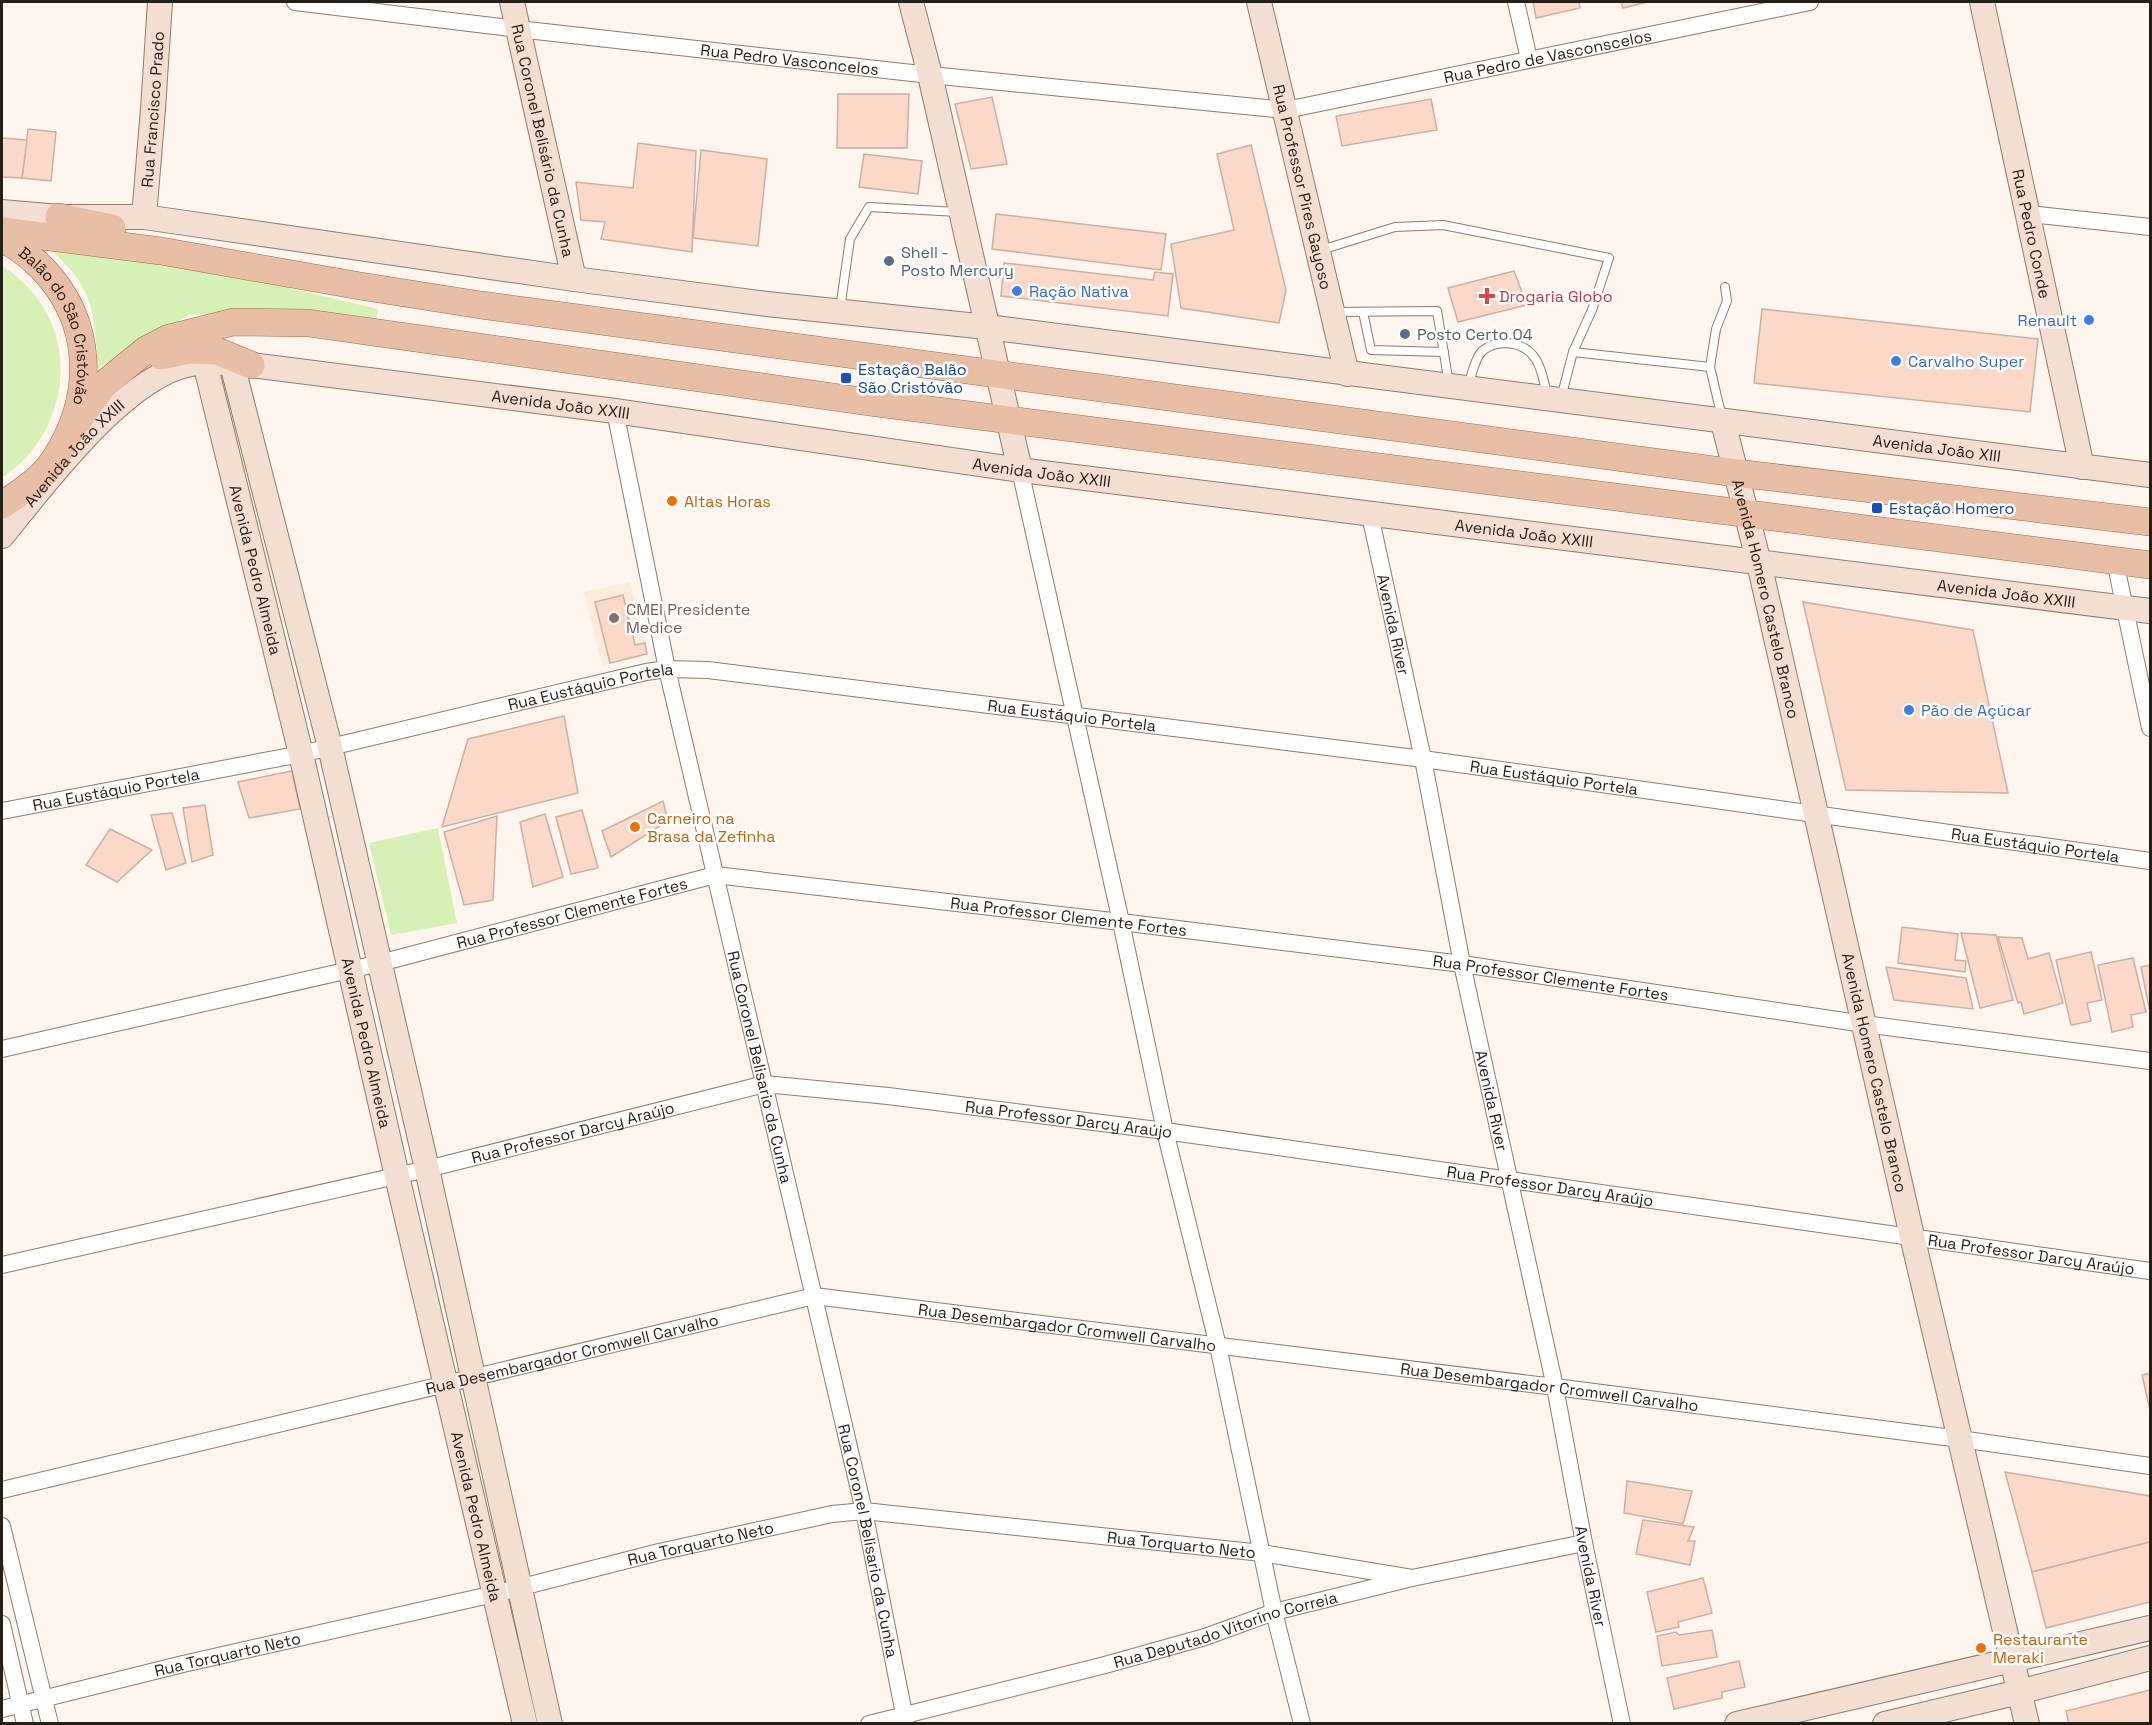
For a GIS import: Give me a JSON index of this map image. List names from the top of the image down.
{
  "streets": {
    "main road": ["Balão do São Cristóvão", "Avenida João XXIII"],
    "street": [
      "Rua Pedro de Vasconscelos",
      "Rua Pedro Vasconcelos",
      "Rua Francisco Prado",
      "Rua Coronel Belisário da Cunha",
      "Rua Professor Pires Gayoso",
      "Rua Pedro Conde",
      "Avenida João XIII",
      "Avenida Pedro Almeida",
      "Avenida Homero Castelo Branco",
      "Avenida River",
      "Rua Eustáquio Portela",
      "Rua Professor Clemente Fortes",
      "Rua Coronel Belisario da Cunha",
      "Rua Professor Darcy Araújo",
      "Rua Desembargador Cromwell Carvalho",
      "Rua Torquarto Neto",
      "Rua Deputado Vitorino Correia"
    ]
  },
  "crossings": [
    ["Rua Pedro de Vasconscelos", "Rua Pedro Vasconcelos"],
    ["Rua Pedro de Vasconscelos", "Rua Professor Pires Gayoso"],
    ["Rua Pedro Vasconcelos", "Rua Coronel Belisário da Cunha"],
    ["Rua Pedro Vasconcelos", "Rua Professor Pires Gayoso"],
    ["Rua Pedro Conde", "Avenida João XIII"],
    ["Balão do São Cristóvão", "Avenida João XXIII"],
    ["Avenida João XXIII", "Avenida Pedro Almeida"],
    ["Avenida João XXIII", "Avenida Homero Castelo Branco"],
    ["Avenida João XXIII", "Avenida River"],
    ["Avenida João XXIII", "Rua Coronel Belisario da Cunha"],
    ["Avenida João XIII", "Avenida Homero Castelo Branco"],
    ["Avenida Pedro Almeida", "Rua Eustáquio Portela"],
    ["Avenida Pedro Almeida", "Rua Professor Clemente Fortes"],
    ["Avenida Pedro Almeida", "Rua Professor Darcy Araújo"],
    ["Avenida Pedro Almeida", "Rua Desembargador Cromwell Carvalho"],
    ["Avenida Pedro Almeida", "Rua Torquarto Neto"],
    ["Avenida Homero Castelo Branco", "Rua Eustáquio Portela"],
    ["Avenida Homero Castelo Branco", "Rua Professor Clemente Fortes"],
    ["Avenida Homero Castelo Branco", "Rua Professor Darcy Araújo"],
    ["Avenida Homero Castelo Branco", "Rua Desembargador Cromwell Carvalho"],
    ["Avenida River", "Rua Eustáquio Portela"],
    ["Avenida River", "Rua Professor Clemente Fortes"],
    ["Avenida River", "Rua Professor Darcy Araújo"],
    ["Avenida River", "Rua Desembargador Cromwell Carvalho"],
    ["Avenida River", "Rua Deputado Vitorino Correia"],
    ["Rua Eustáquio Portela", "Rua Coronel Belisario da Cunha"],
    ["Rua Professor Clemente Fortes", "Rua Coronel Belisario da Cunha"],
    ["Rua Coronel Belisario da Cunha", "Rua Professor Darcy Araújo"],
    ["Rua Coronel Belisario da Cunha", "Rua Desembargador Cromwell Carvalho"],
    ["Rua Coronel Belisario da Cunha", "Rua Torquarto Neto"],
    ["Rua Coronel Belisario da Cunha", "Rua Deputado Vitorino Correia"],
    ["Rua Torquarto Neto", "Rua Deputado Vitorino Correia"]
  ],
  "places": {
    "other": [
      "Shell - Posto Mercury",
      "Ração Nativa",
      "Renault",
      "Posto Certo 04",
      "Carvalho Super",
      "Altas Horas",
      "CMEI Presidente Medice",
      "Pão de Açúcar",
      "Carneiro na Brasa da Zefinha",
      "Restaurante Meraki"
    ],
    "health": ["Drogaria Globo"],
    "transit": ["Estação Balão São Cristóvão", "Estação Homero"]
  }
}
